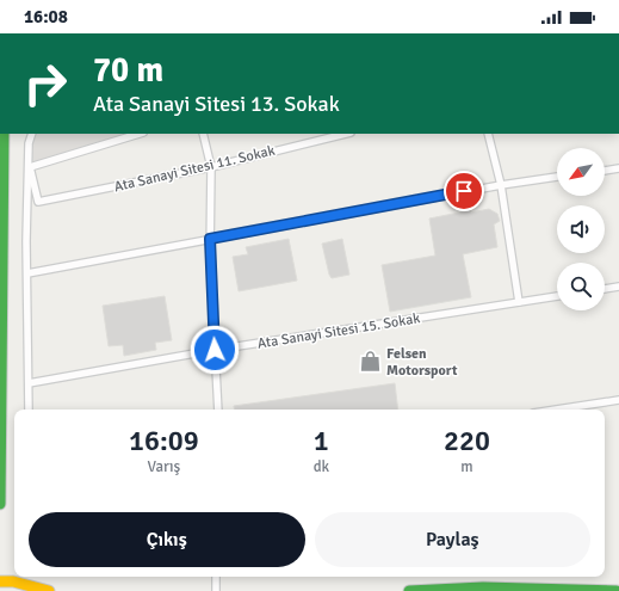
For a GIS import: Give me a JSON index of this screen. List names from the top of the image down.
{
  "streets": {
    "lane": ["Ata Sanayi Sitesi 11. Sokak", "Ata Sanayi Sitesi 15. Sokak"]
  },
  "places": {
    "shop": ["Felsen Motorsport"]
  },
  "north": "bottom left",
  "page": {
    "status": "16:08",
    "turn": ["70 m", "Ata Sanayi Sitesi 13. Sokak"],
    "eta": [
      "16:09",
      "Varış",
      "1",
      "dk",
      "220",
      "m"
    ],
    "buttons": ["Çıkış", "Paylaş"]
  }
}
